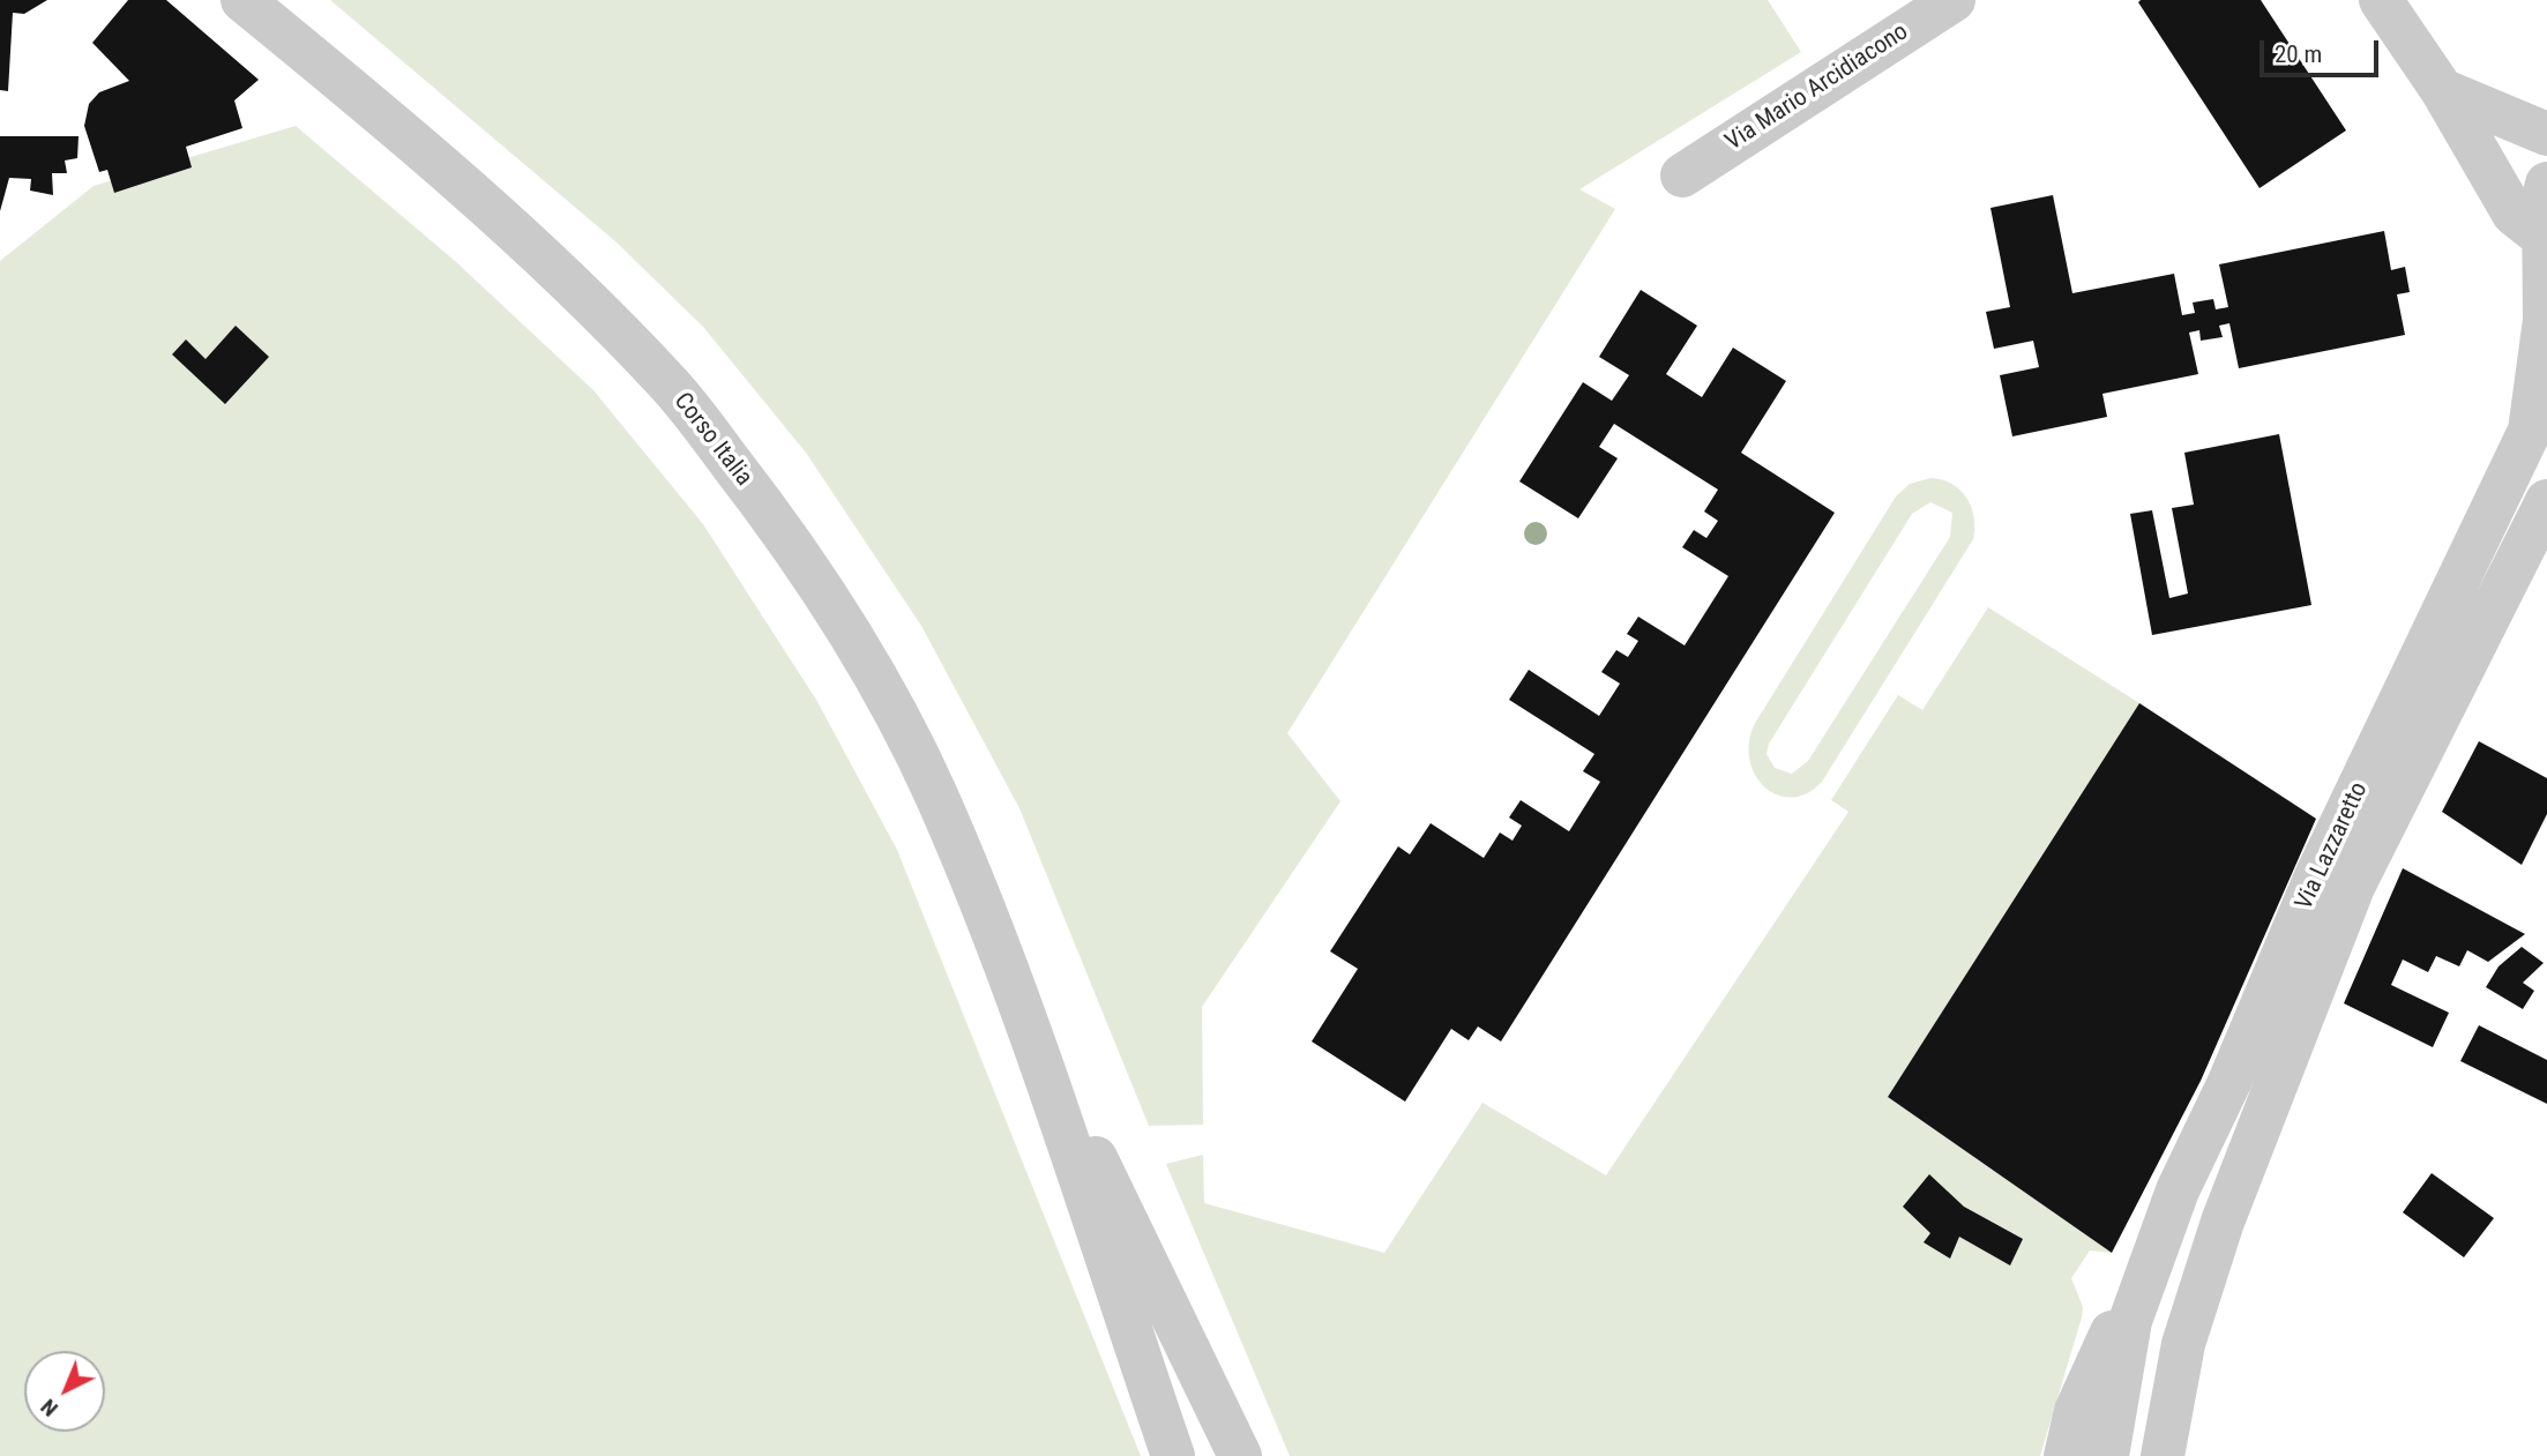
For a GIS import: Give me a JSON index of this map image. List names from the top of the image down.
{
  "streets": {
    "street": ["Via Mario Arcidiacono", "Corso Italia", "Via Lazzaretto"]
  },
  "scale_bar": "20 m",
  "north": "bottom left"
}
